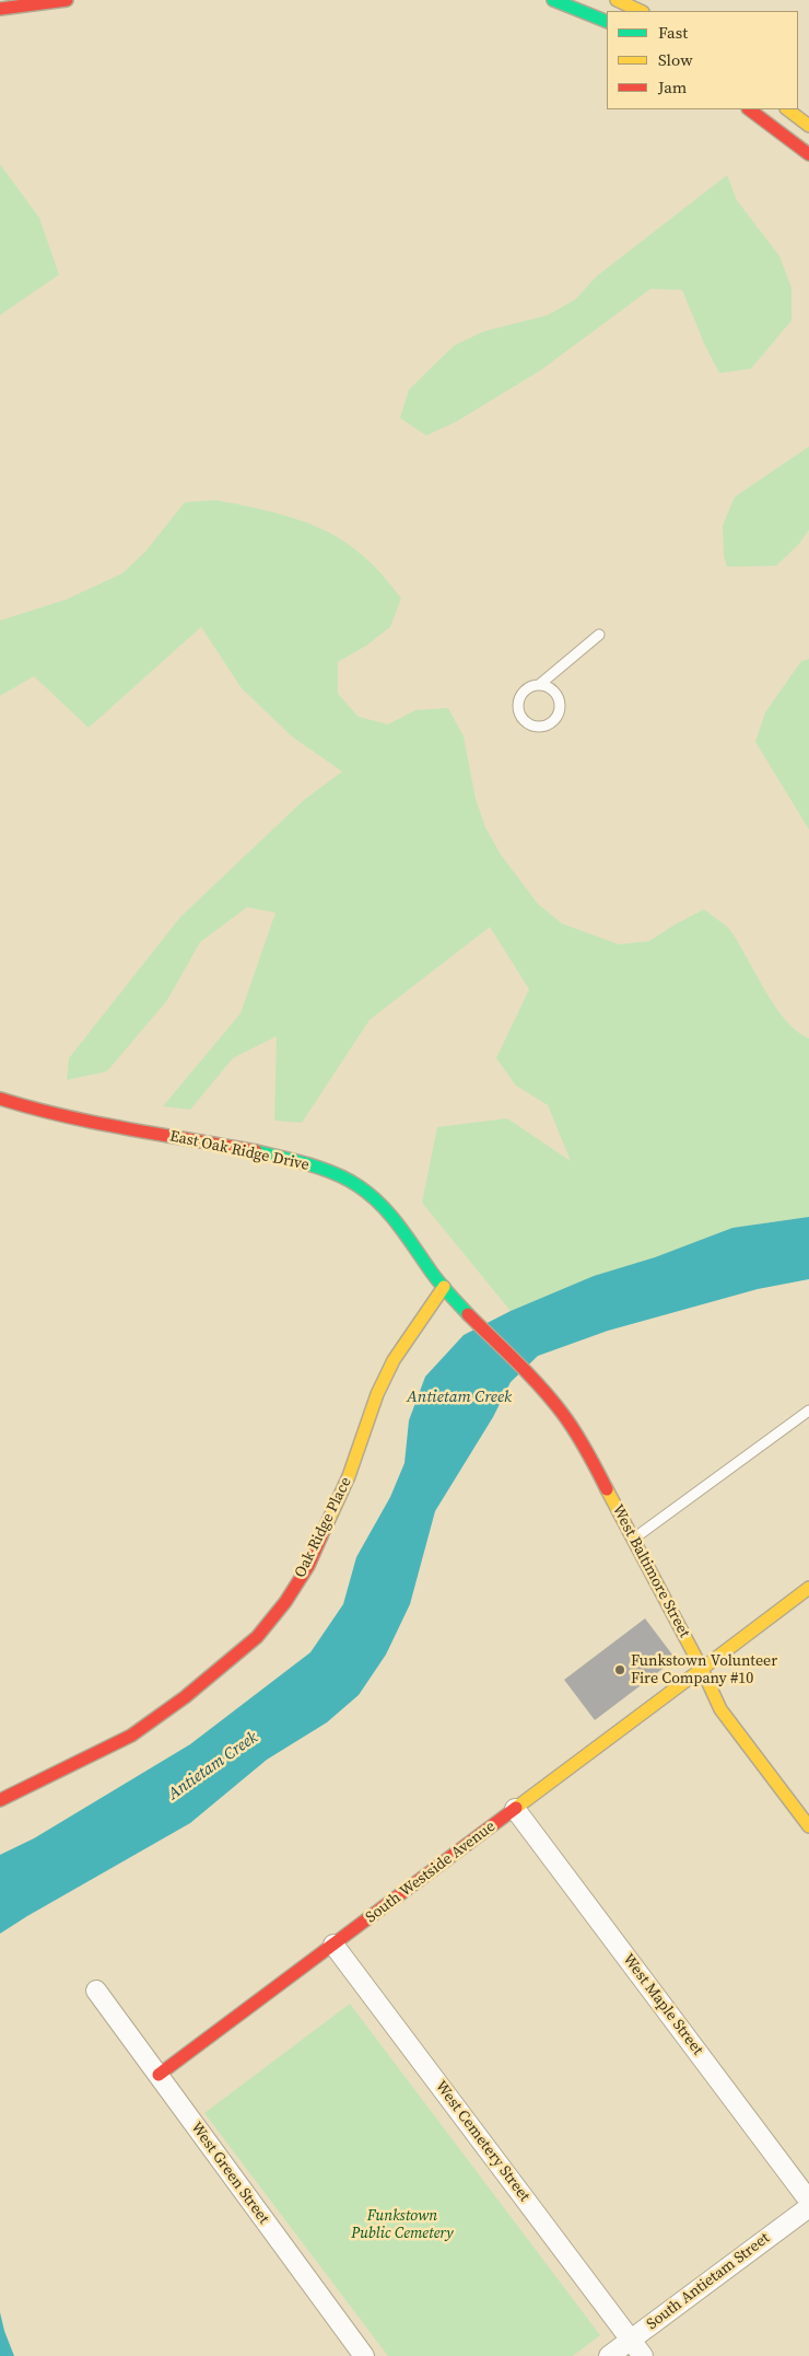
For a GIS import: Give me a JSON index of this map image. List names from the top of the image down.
{
  "streets": {
    "street": [
      "East Oak Ridge Drive",
      "Oak Ridge Place",
      "West Baltimore Street",
      "South Westside Avenue",
      "West Maple Street",
      "West Cemetery Street",
      "West Green Street",
      "South Antietam Street"
    ]
  },
  "crossings": [
    ["East Oak Ridge Drive", "Oak Ridge Place"],
    ["East Oak Ridge Drive", "West Baltimore Street"],
    ["West Baltimore Street", "South Westside Avenue"],
    ["South Westside Avenue", "West Maple Street"],
    ["South Westside Avenue", "West Cemetery Street"],
    ["South Westside Avenue", "West Green Street"],
    ["West Cemetery Street", "South Antietam Street"]
  ],
  "water": ["Antietam Creek"],
  "parks": ["Funkstown Public Cemetery"],
  "places": ["Funkstown Volunteer Fire Company #10"],
  "legend": ["Fast", "Slow", "Jam"]
}
